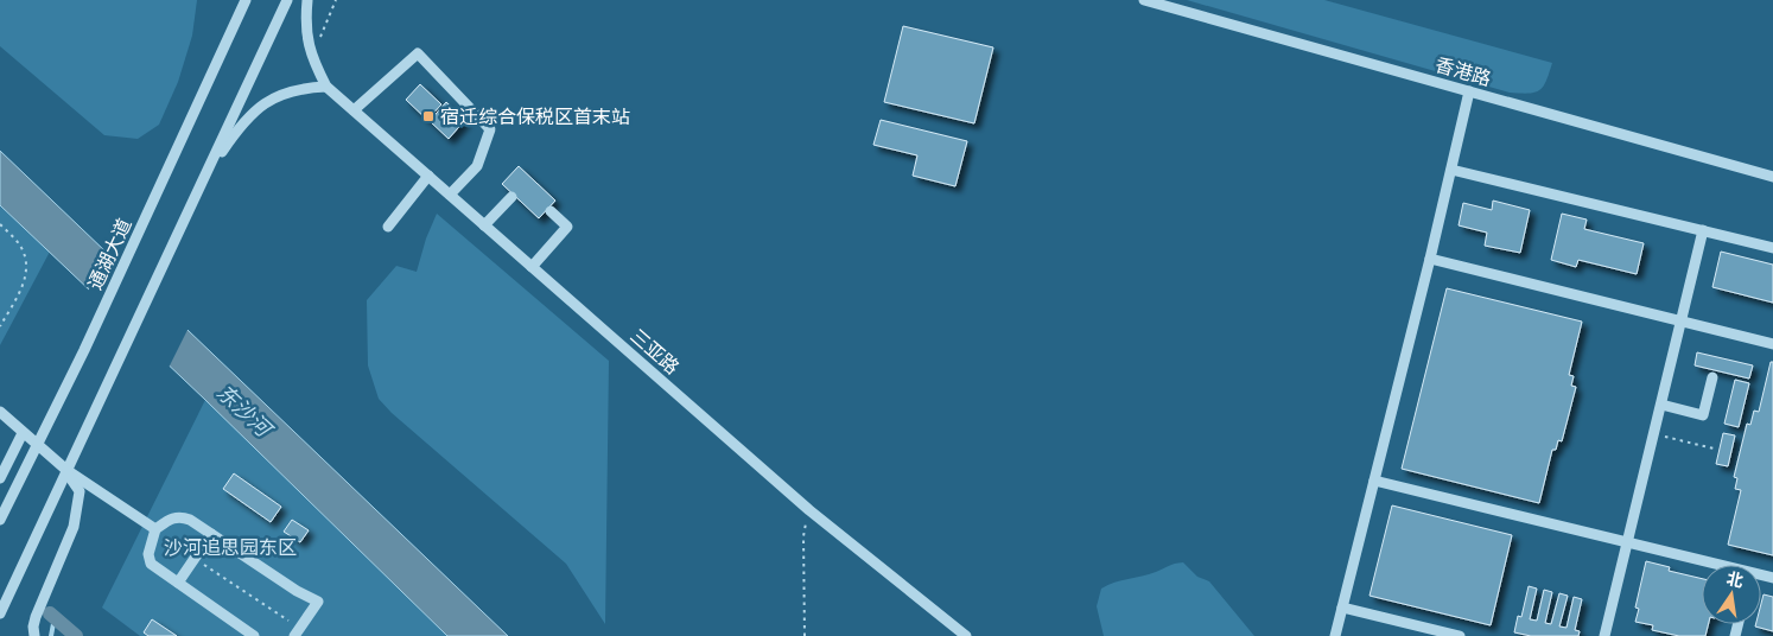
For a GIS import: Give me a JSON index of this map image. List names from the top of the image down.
{
  "streets": {
    "street": ["香港路", "通湖大道", "三亚路"]
  },
  "water": ["东沙河"],
  "parks": ["沙河追思园东区"],
  "places": {
    "transit": ["宿迁综合保税区首末站"]
  },
  "north": "top"
}
